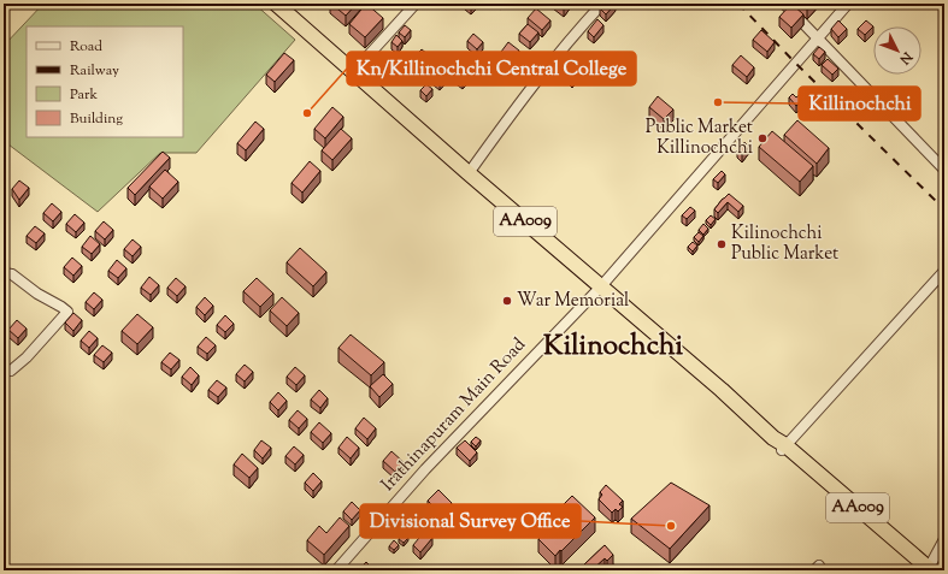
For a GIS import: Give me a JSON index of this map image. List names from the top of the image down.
{
  "streets": {
    "highway": ["AA009"],
    "street": ["Irathinapuram Main Road"]
  },
  "crossings": [
    ["AA009", "Irathinapuram Main Road"]
  ],
  "districts": ["Kilinochchi"],
  "places": [
    "Killinochchi",
    "Kn/Killinochchi Central College",
    "Public Market Killinochchi",
    "Kilinochchi Public Market",
    "War Memorial",
    "Divisional Survey Office"
  ],
  "legend": [
    "Road",
    "Railway",
    "Park",
    "Building"
  ],
  "north": "bottom right"
}
